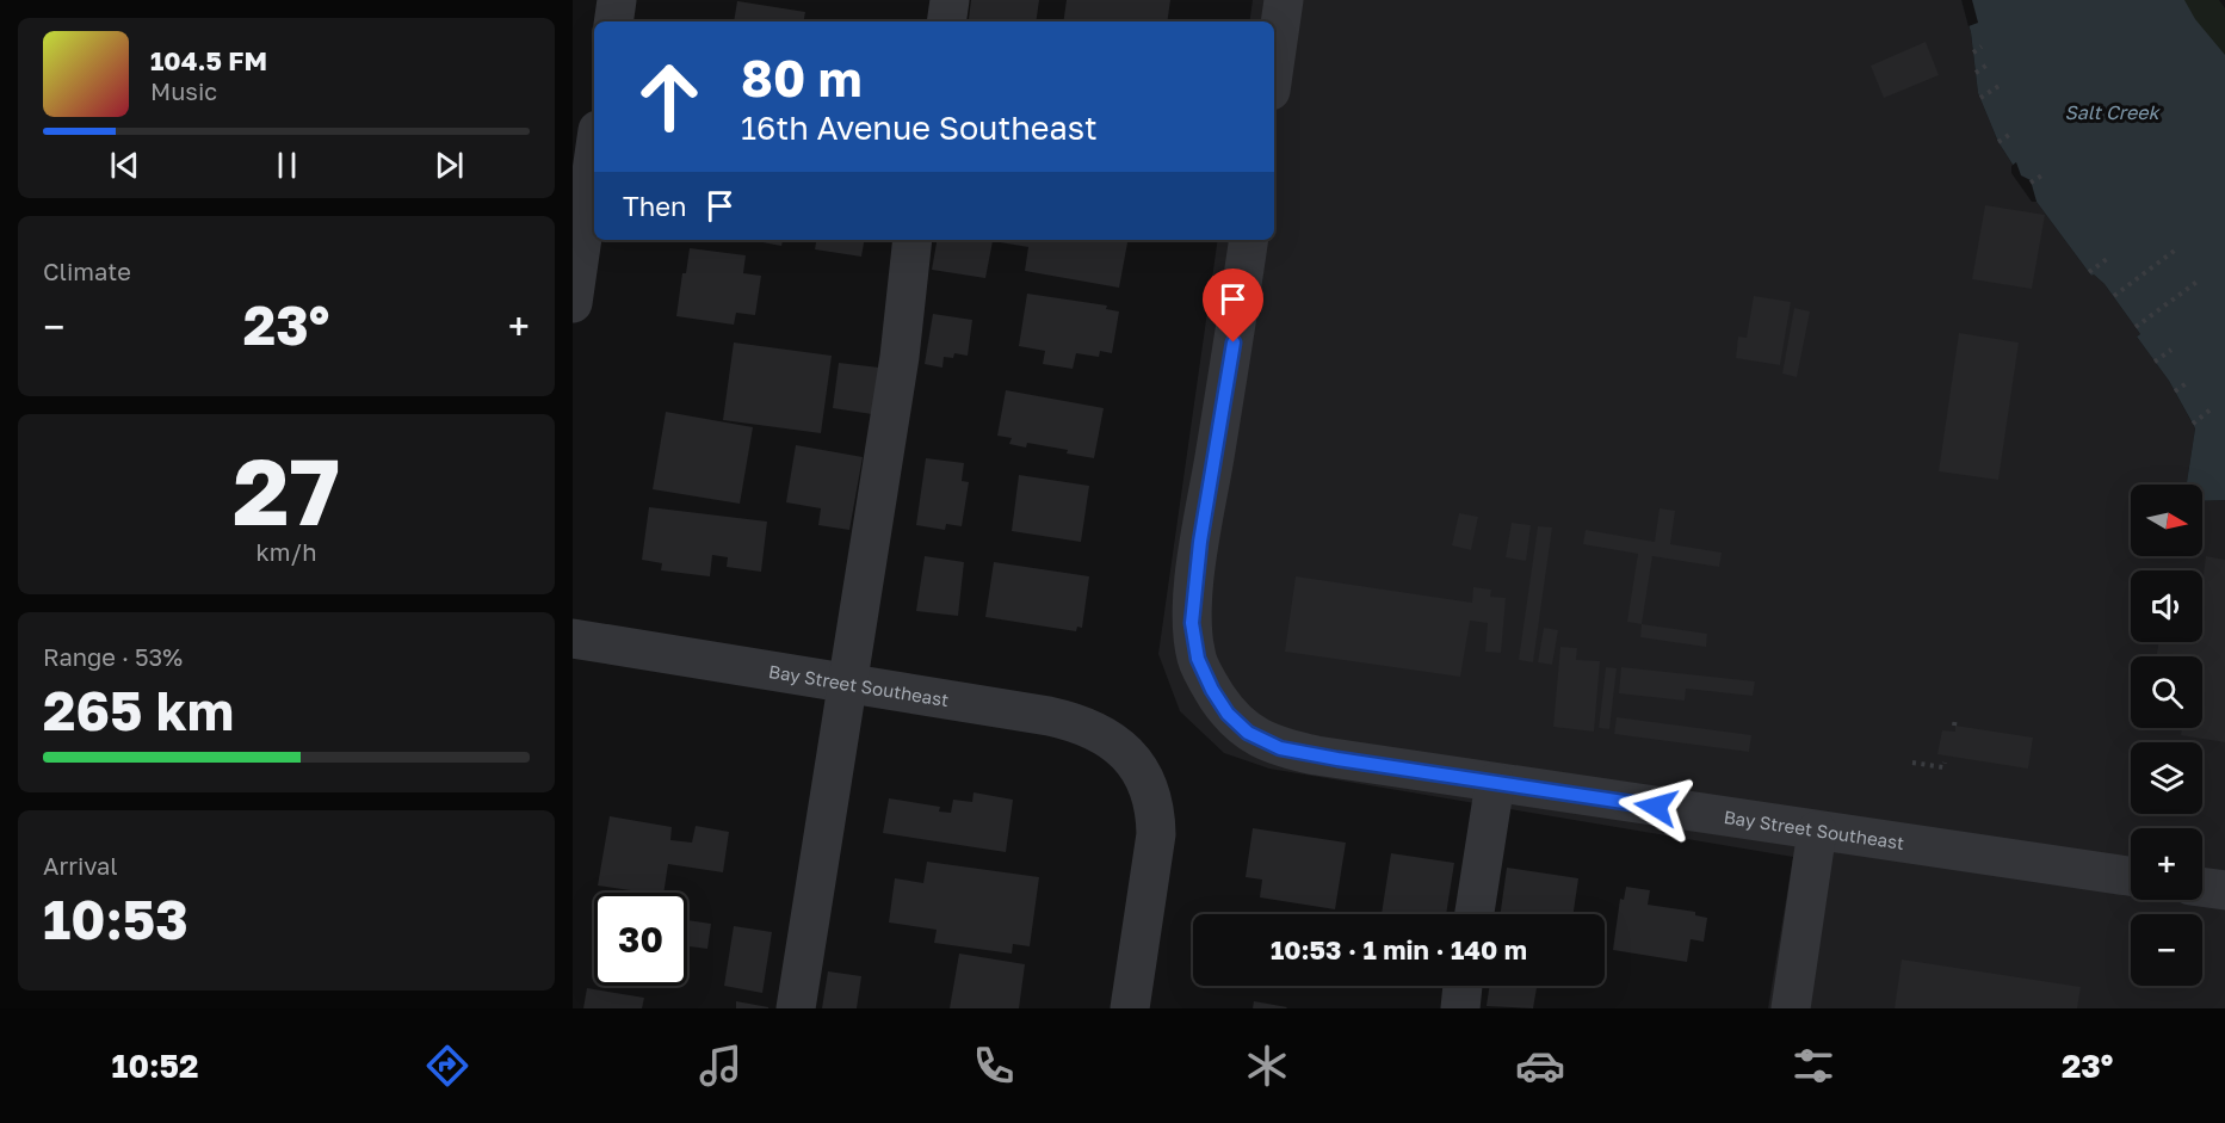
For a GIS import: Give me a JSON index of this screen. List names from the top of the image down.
{
  "streets": {
    "street": ["Bay Street Southeast"]
  },
  "water": ["Salt Creek"],
  "north": "right",
  "page": {
    "turn": ["80 m", "16th Avenue Southeast"],
    "song": ["104.5 FM", "Music"],
    "then": "Then",
    "tile": [
      "Climate",
      ["27", "km/h"],
      ["Range · 53%", "265 km"],
      ["Arrival", "10:53"]
    ],
    "heat": ["−", "23°", "+"],
    "map_buttons": ["+", "−"],
    "limit": "30",
    "trip": "10:53 · 1 min · 140 m",
    "tabs": ["10:52", "23°"]
  }
}
